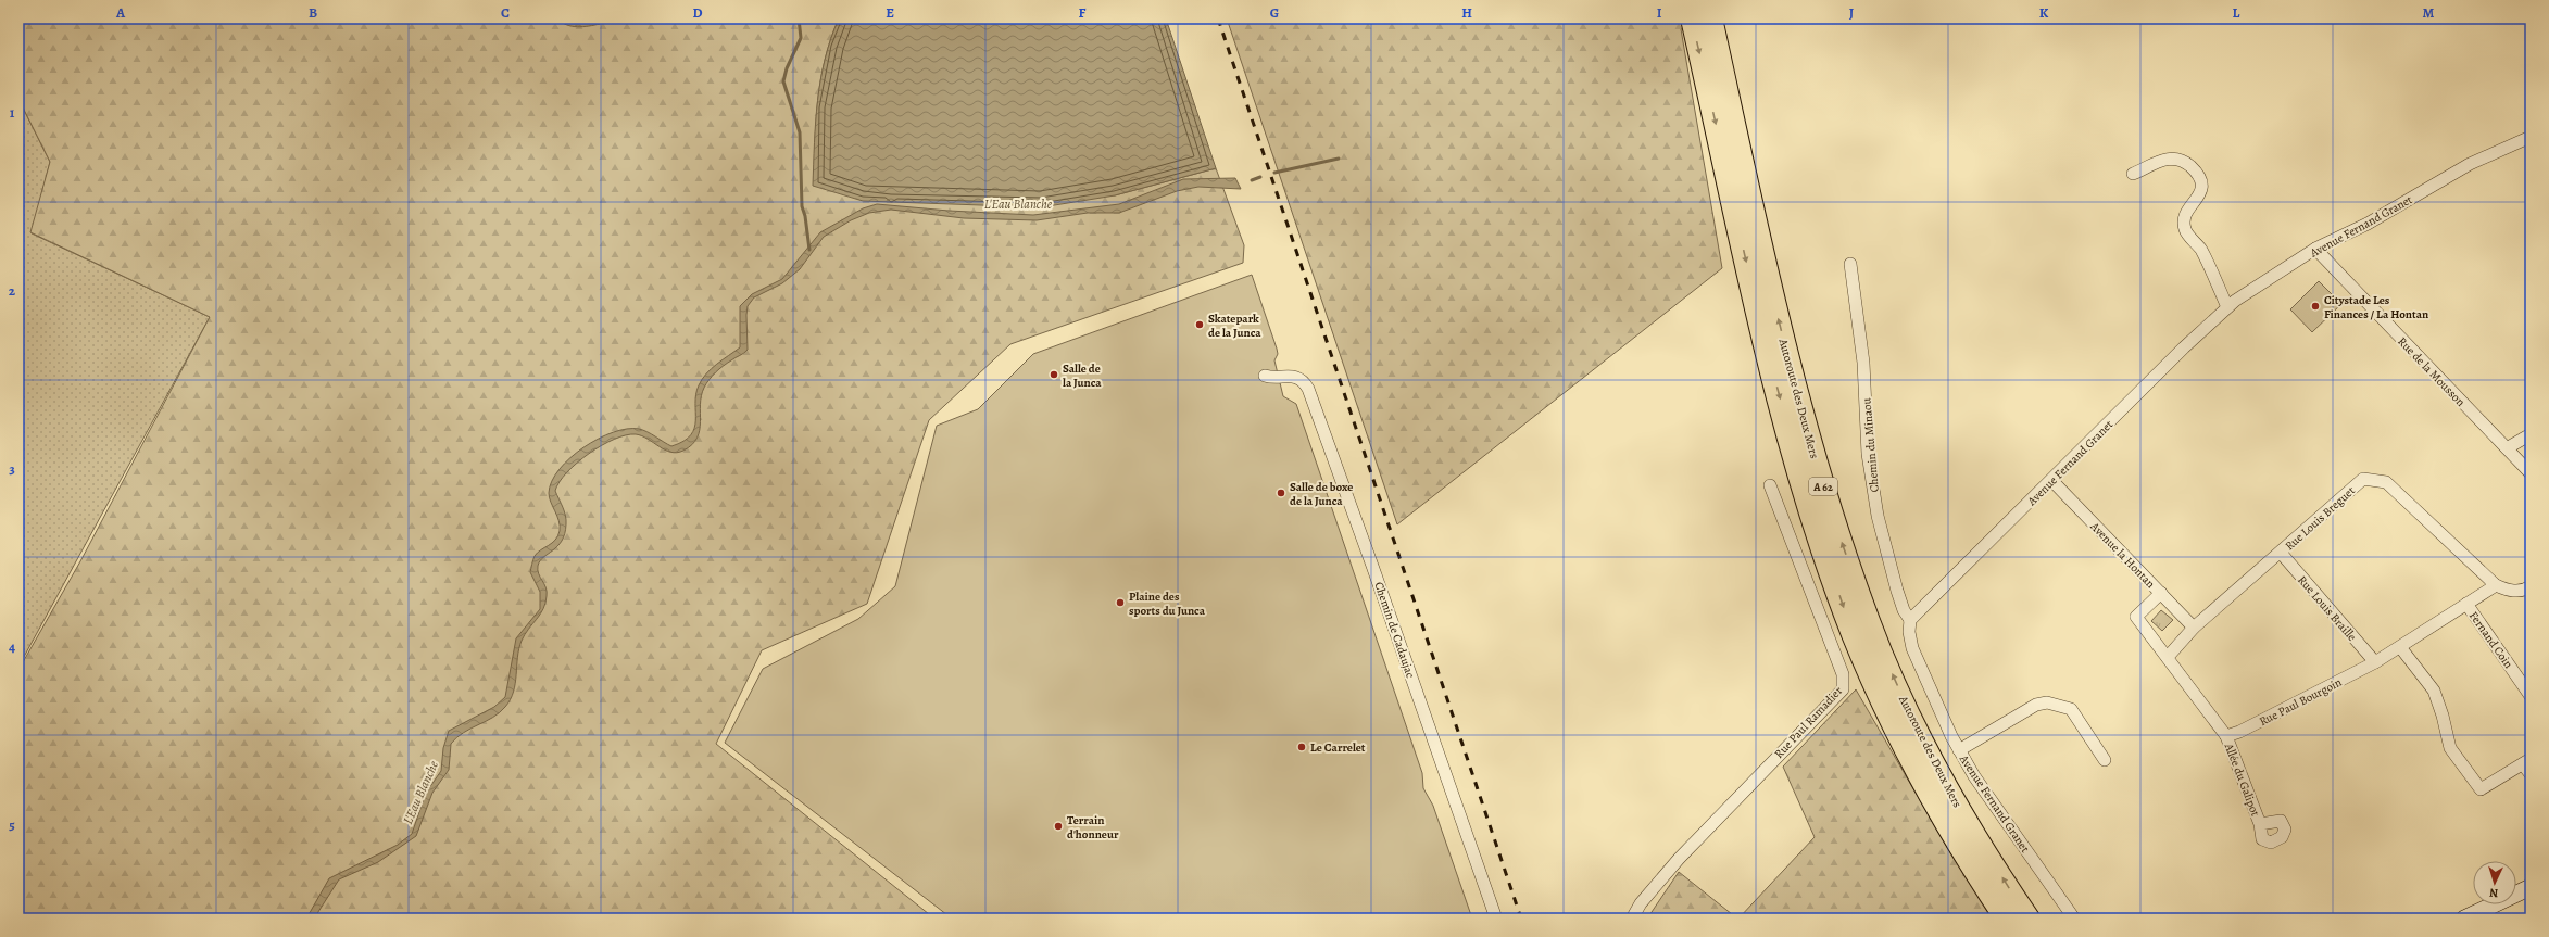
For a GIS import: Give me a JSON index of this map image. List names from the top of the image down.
{
  "streets": {
    "highway": ["Autoroute des Deux Mers", "A 62"],
    "street": [
      "Avenue Fernand Granet",
      "Rue de la Mousson",
      "Chemin du Minaou",
      "Rue Louis Breguet",
      "Avenue la Hontan",
      "Rue Louis Braille",
      "Chemin de Cadaujac",
      "Fernand Coin",
      "Rue Paul Bourgoin",
      "Rue Paul Ramadier",
      "Allée du Galipot"
    ]
  },
  "crossings": [
    ["Avenue Fernand Granet", "Rue de la Mousson"],
    ["Avenue Fernand Granet", "Chemin du Minaou"],
    ["Avenue Fernand Granet", "Avenue la Hontan"],
    ["Rue Louis Breguet", "Avenue la Hontan"],
    ["Rue Louis Breguet", "Rue Louis Braille"],
    ["Rue Louis Breguet", "Rue Paul Bourgoin"],
    ["Rue Louis Braille", "Rue Paul Bourgoin"],
    ["Fernand Coin", "Rue Paul Bourgoin"],
    ["Rue Paul Bourgoin", "Allée du Galipot"]
  ],
  "water": ["L'Eau Blanche"],
  "places": [
    "Citystade Les Finances / La Hontan",
    "Skatepark de la Junca",
    "Salle de la Junca",
    "Salle de boxe de la Junca",
    "Plaine des sports du Junca",
    "Le Carrelet",
    "Terrain d'honneur"
  ],
  "north": "bottom",
  "grid": {
    "columns": [
      "A",
      "B",
      "C",
      "D",
      "E",
      "F",
      "G",
      "H",
      "I",
      "J",
      "K",
      "L",
      "M"
    ],
    "rows": [
      "1",
      "2",
      "3",
      "4",
      "5"
    ]
  }
}
